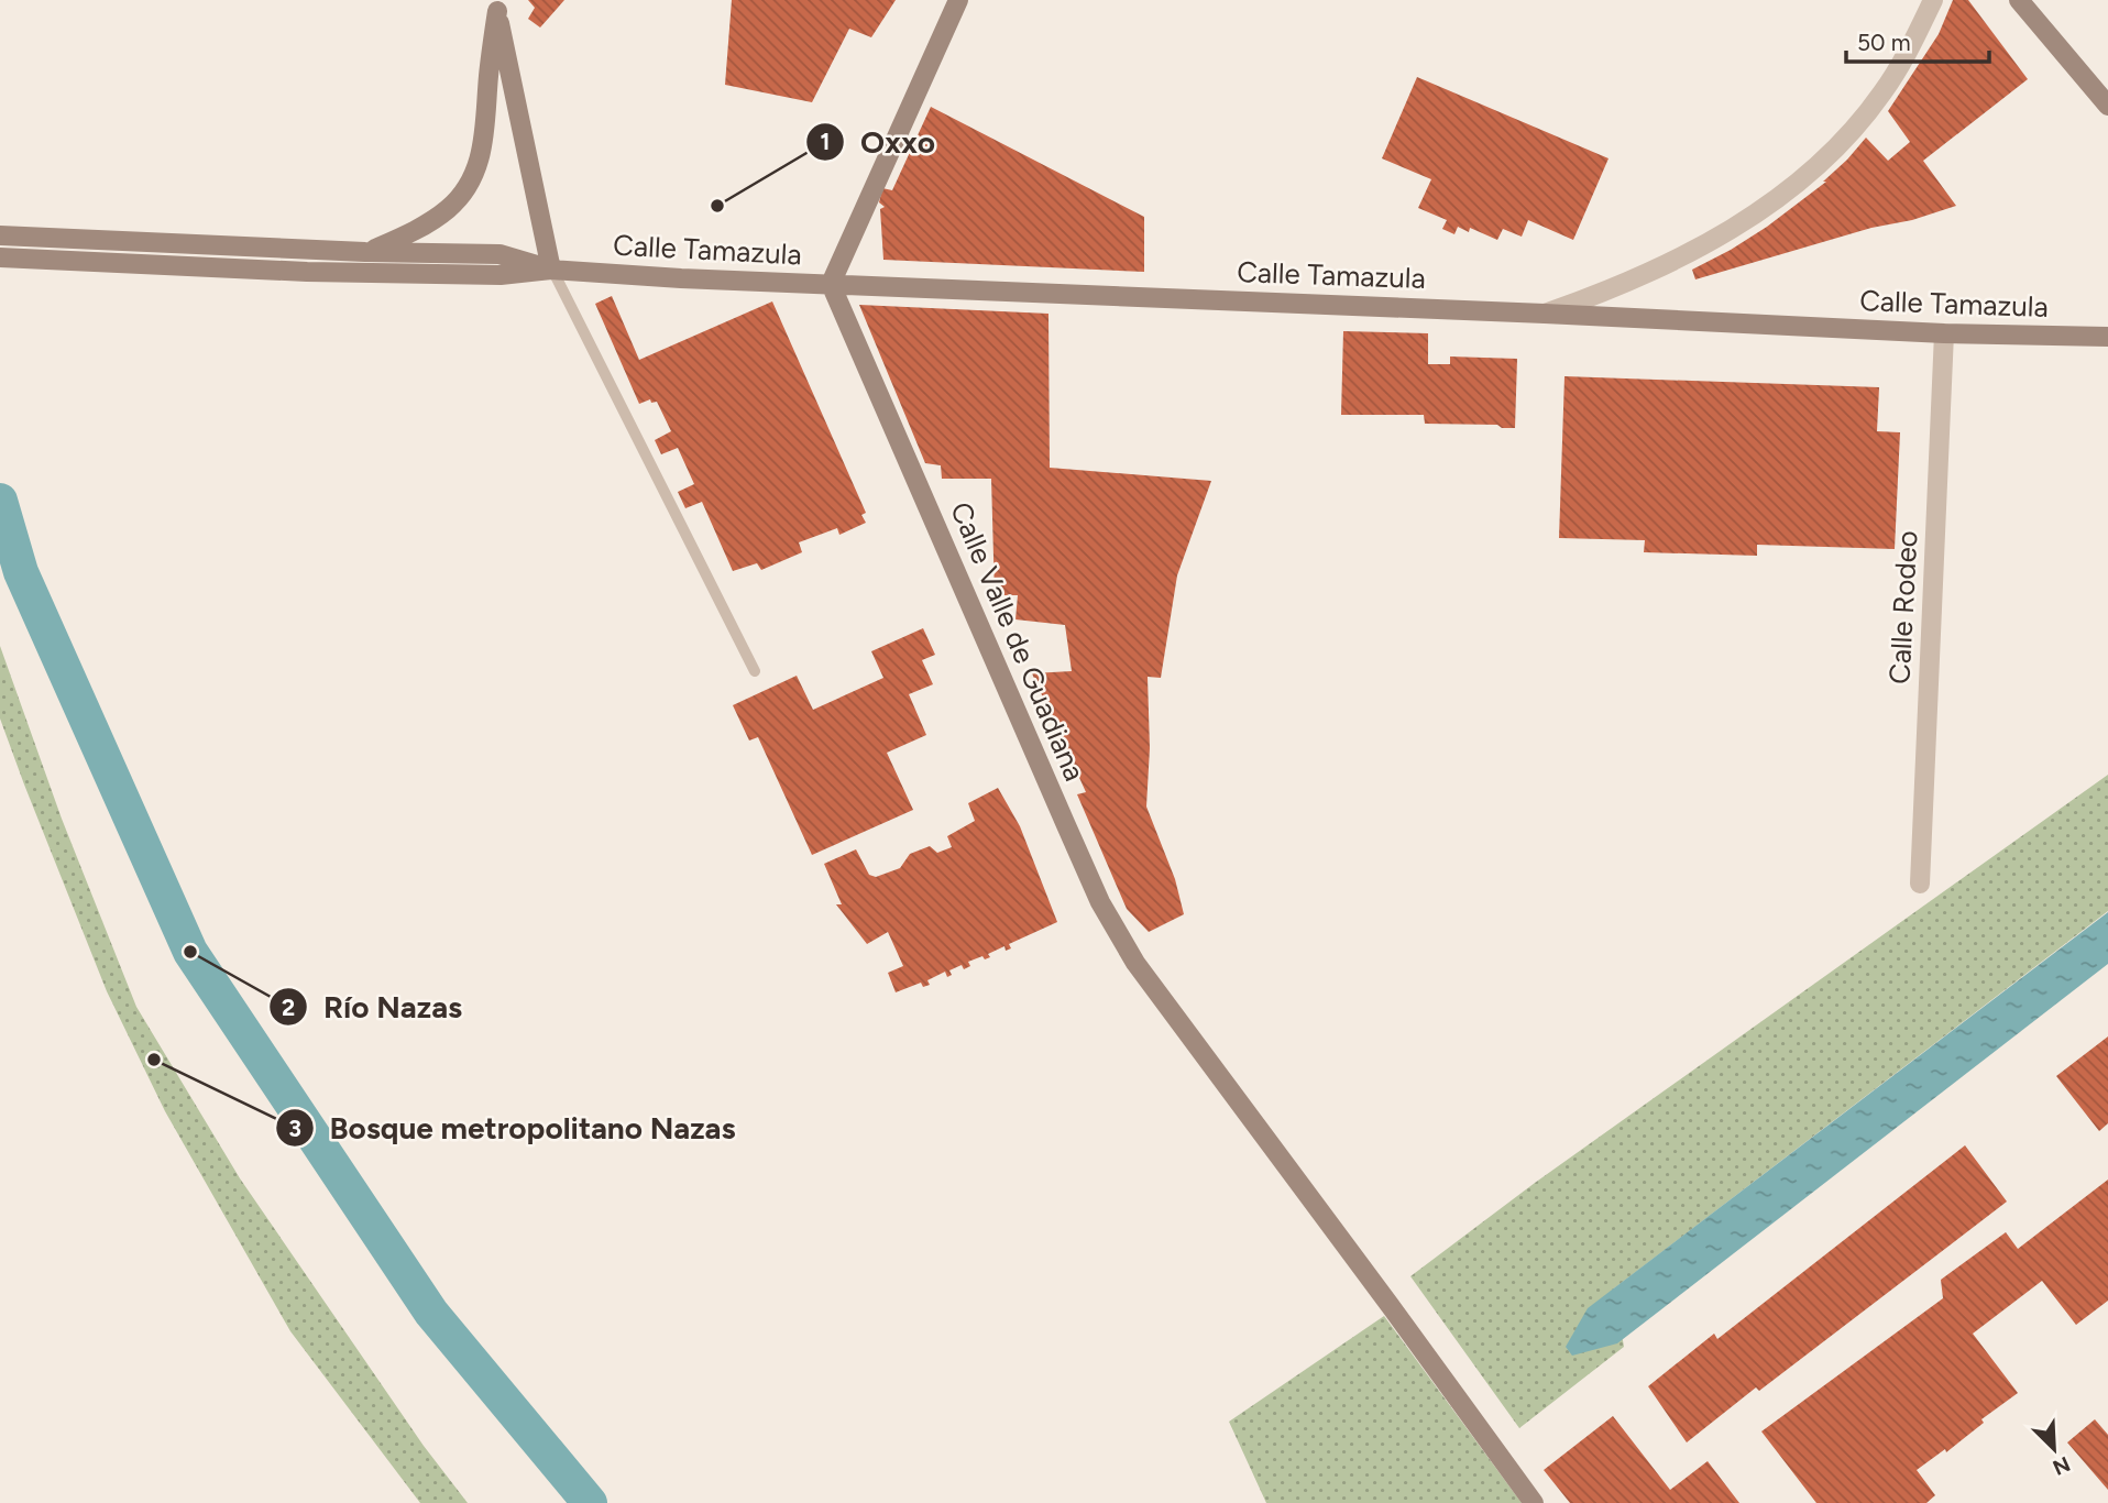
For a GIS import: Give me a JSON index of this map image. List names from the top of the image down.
{
  "streets": {
    "main road": ["Calle Tamazula", "Calle Valle de Guadiana"],
    "street": ["Calle Rodeo"]
  },
  "crossings": [
    ["Calle Tamazula", "Calle Rodeo"],
    ["Calle Tamazula", "Calle Valle de Guadiana"]
  ],
  "places": ["Oxxo", "Río Nazas", "Bosque metropolitano Nazas"],
  "scale_bar": "50 m",
  "north": "bottom right"
}
